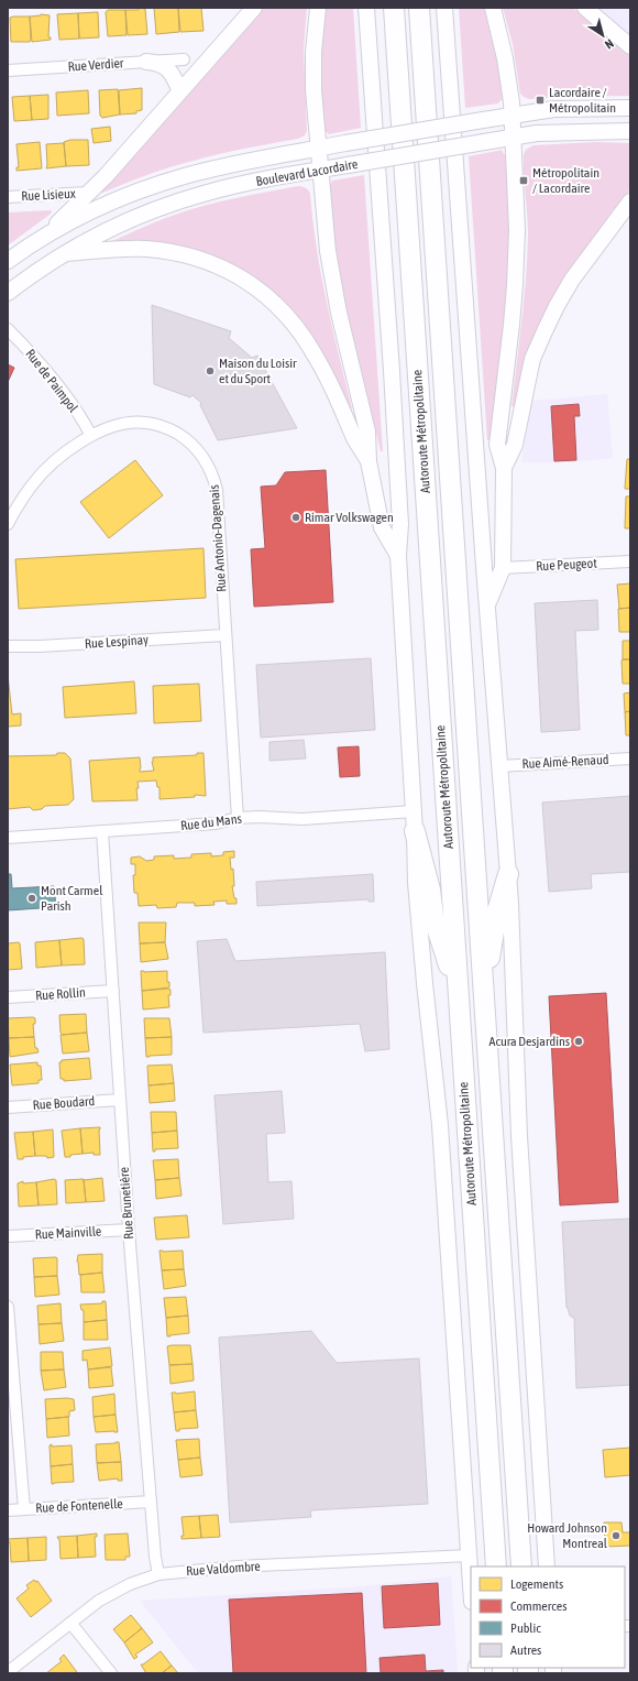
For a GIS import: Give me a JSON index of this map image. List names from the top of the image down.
{
  "streets": {
    "highway": ["Autoroute Métropolitaine"],
    "main road": ["Boulevard Lacordaire"],
    "street": [
      "Rue Verdier",
      "Rue Lisieux",
      "Rue de Paimpol",
      "Rue Antonio-Dagenais",
      "Rue Peugeot",
      "Rue Lespinay",
      "Rue Aimé-Renaud",
      "Rue du Mans",
      "Rue Rollin",
      "Rue Boudard",
      "Rue Brunetière",
      "Rue Mainville",
      "Rue de Fontenelle",
      "Rue Valdombre"
    ]
  },
  "crossings": [
    ["Rue de Paimpol", "Rue Antonio-Dagenais"],
    ["Rue Antonio-Dagenais", "Rue Lespinay"],
    ["Rue Antonio-Dagenais", "Rue du Mans"],
    ["Rue du Mans", "Rue Brunetière"],
    ["Rue Rollin", "Rue Brunetière"],
    ["Rue Boudard", "Rue Brunetière"],
    ["Rue Brunetière", "Rue Mainville"],
    ["Rue Brunetière", "Rue de Fontenelle"],
    ["Rue Brunetière", "Rue Valdombre"]
  ],
  "places": {
    "transit": ["Lacordaire / Métropolitain", "Métropolitain / Lacordaire"],
    "other": [
      "Maison du Loisir et du Sport",
      "Rimar Volkswagen",
      "Mont Carmel Parish",
      "Acura Desjardins",
      "Howard Johnson Montreal"
    ]
  },
  "legend": [
    "Logements",
    "Commerces",
    "Public",
    "Autres"
  ],
  "north": "bottom right"
}
